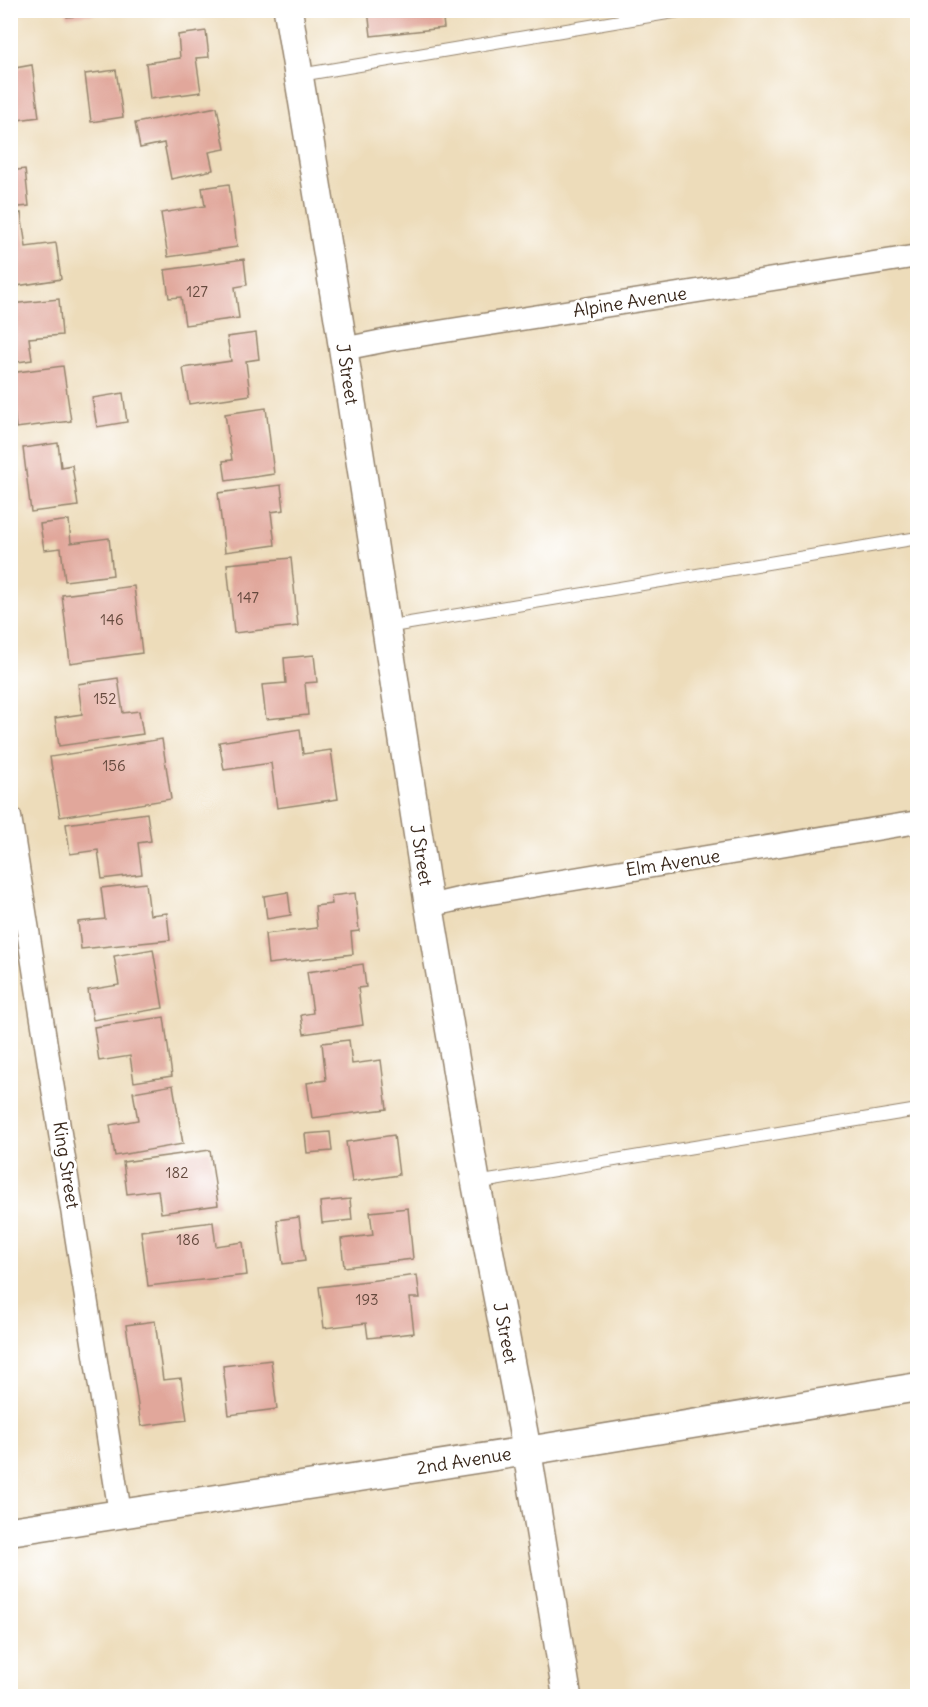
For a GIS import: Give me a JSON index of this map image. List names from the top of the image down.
{
  "streets": {
    "street": [
      "Alpine Avenue",
      "J Street",
      "Elm Avenue",
      "King Street",
      "2nd Avenue"
    ]
  },
  "crossings": [
    ["Alpine Avenue", "J Street"],
    ["J Street", "Elm Avenue"],
    ["J Street", "2nd Avenue"],
    ["King Street", "2nd Avenue"]
  ],
  "house_numbers": [
    "127",
    "147",
    "146",
    "152",
    "156",
    "182",
    "186",
    "193"
  ]
}
